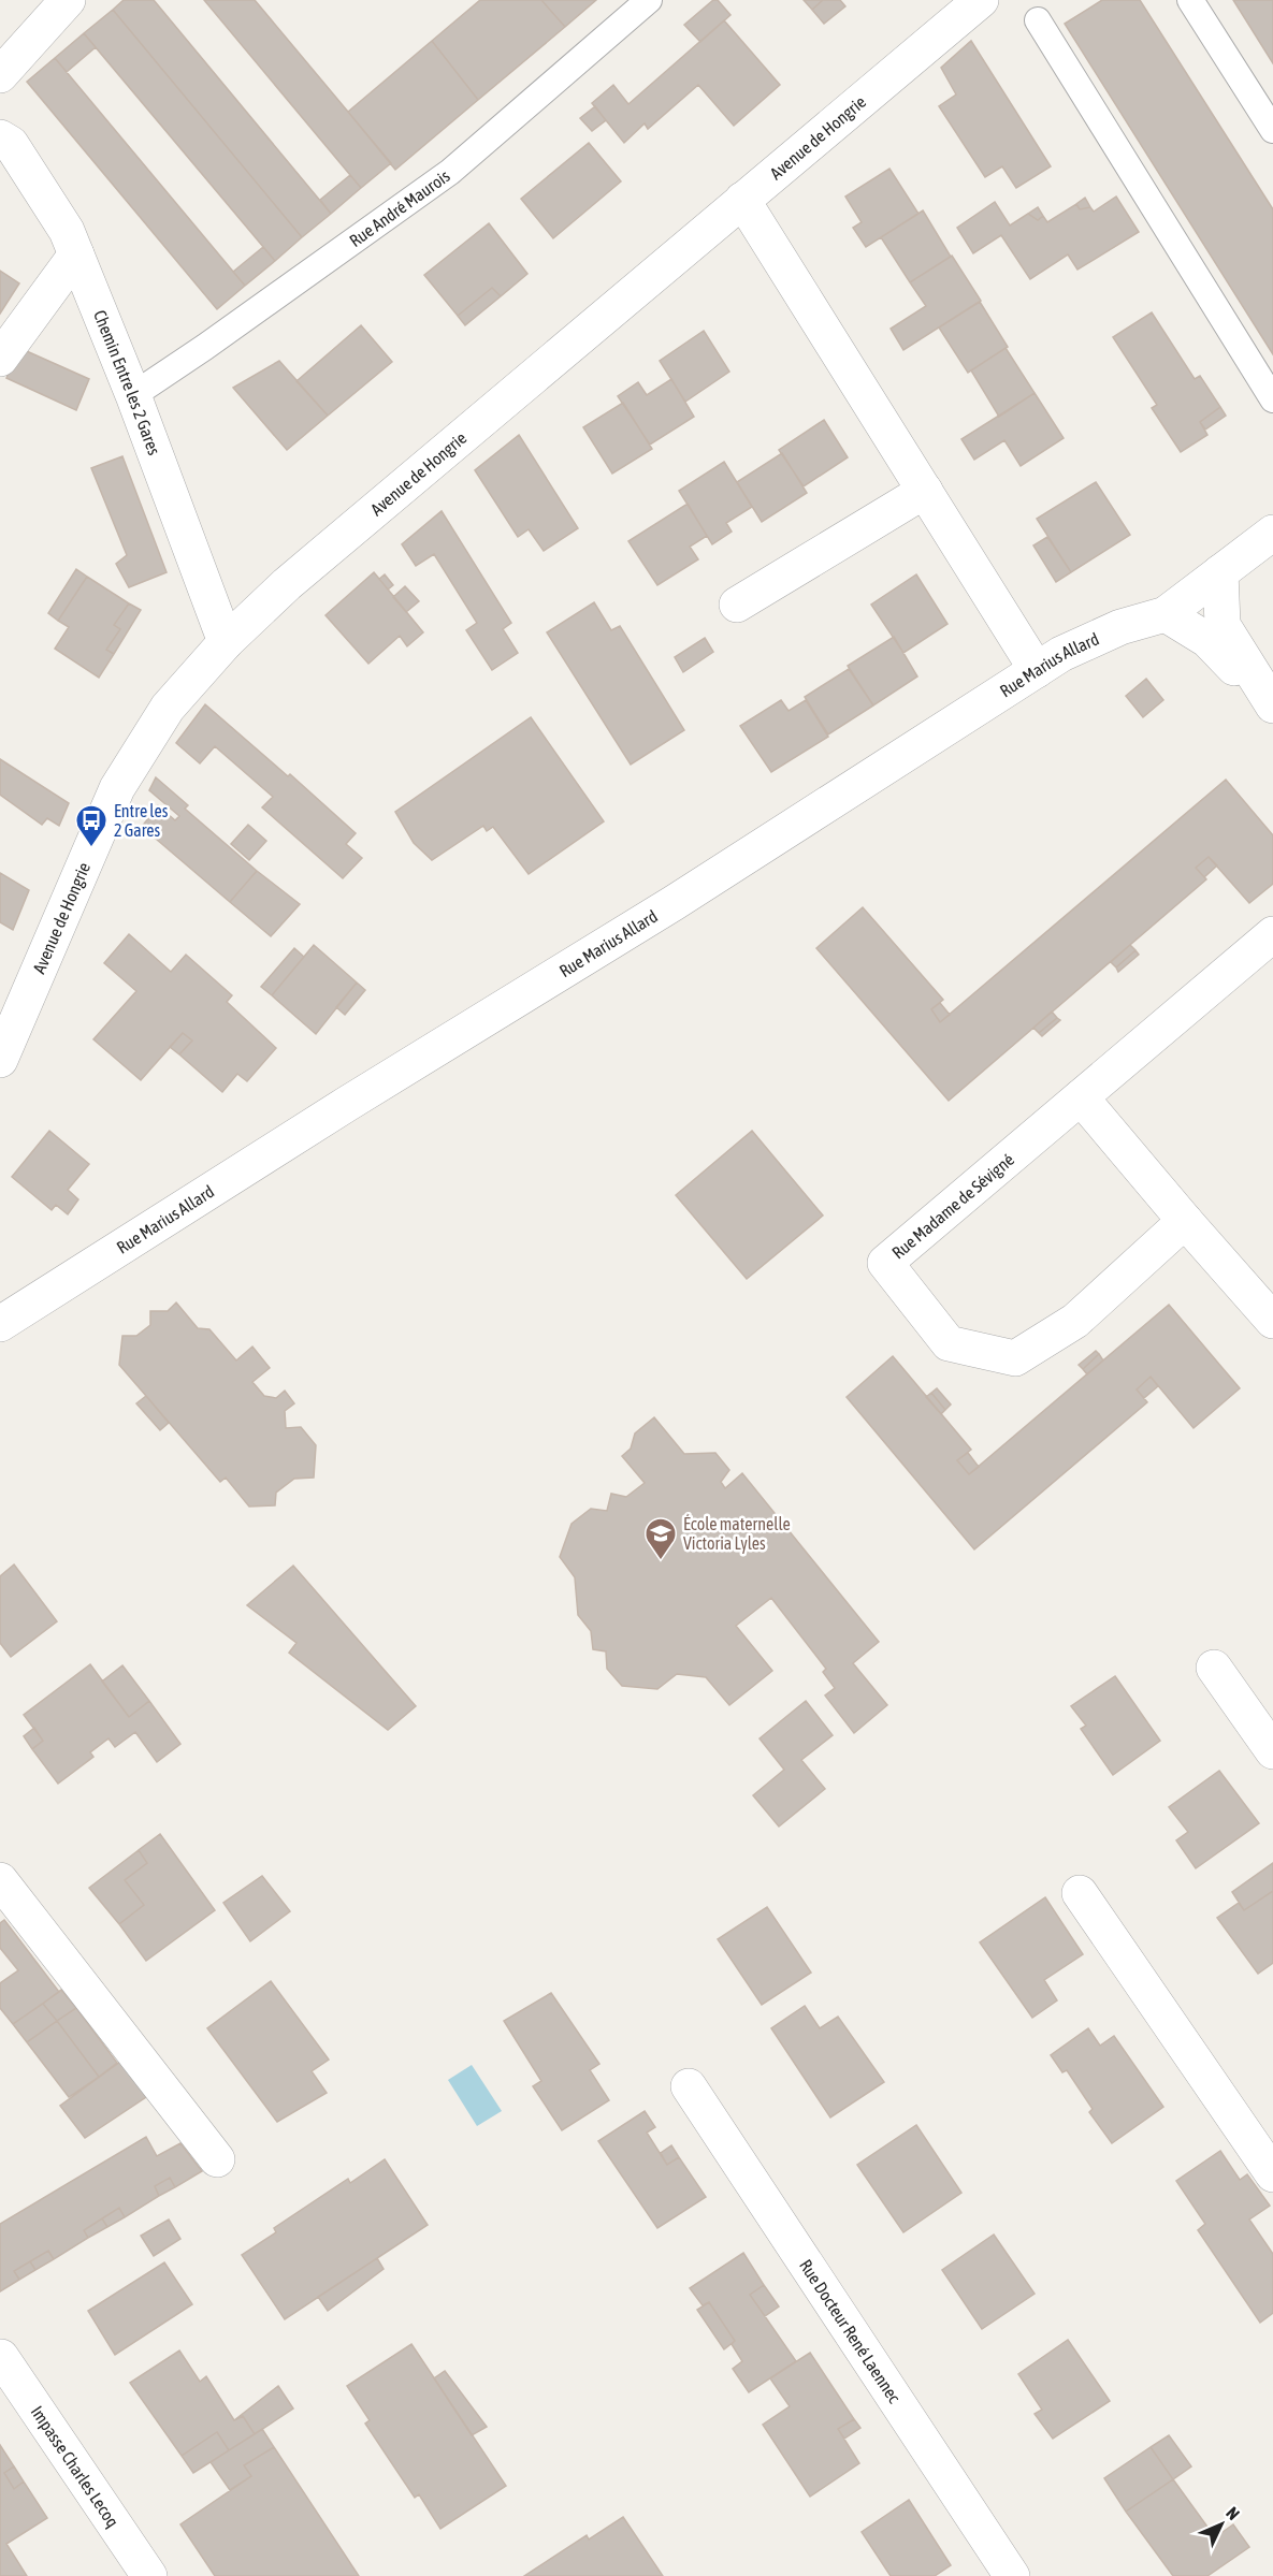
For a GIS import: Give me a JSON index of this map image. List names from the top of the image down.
{
  "streets": {
    "street": [
      "Avenue de Hongrie",
      "Chemin Entre les 2 Gares",
      "Rue Marius Allard",
      "Rue Madame de Sévigné",
      "Rue Docteur René Laennec",
      "Impasse Charles Lecoq"
    ],
    "lane": ["Rue André Maurois"]
  },
  "crossings": [
    ["Avenue de Hongrie", "Chemin Entre les 2 Gares"],
    ["Rue André Maurois", "Chemin Entre les 2 Gares"]
  ],
  "places": {
    "bus stop": ["Entre les 2 Gares"],
    "school or university": ["École maternelle Victoria Lyles"]
  },
  "north": "top right"
}
